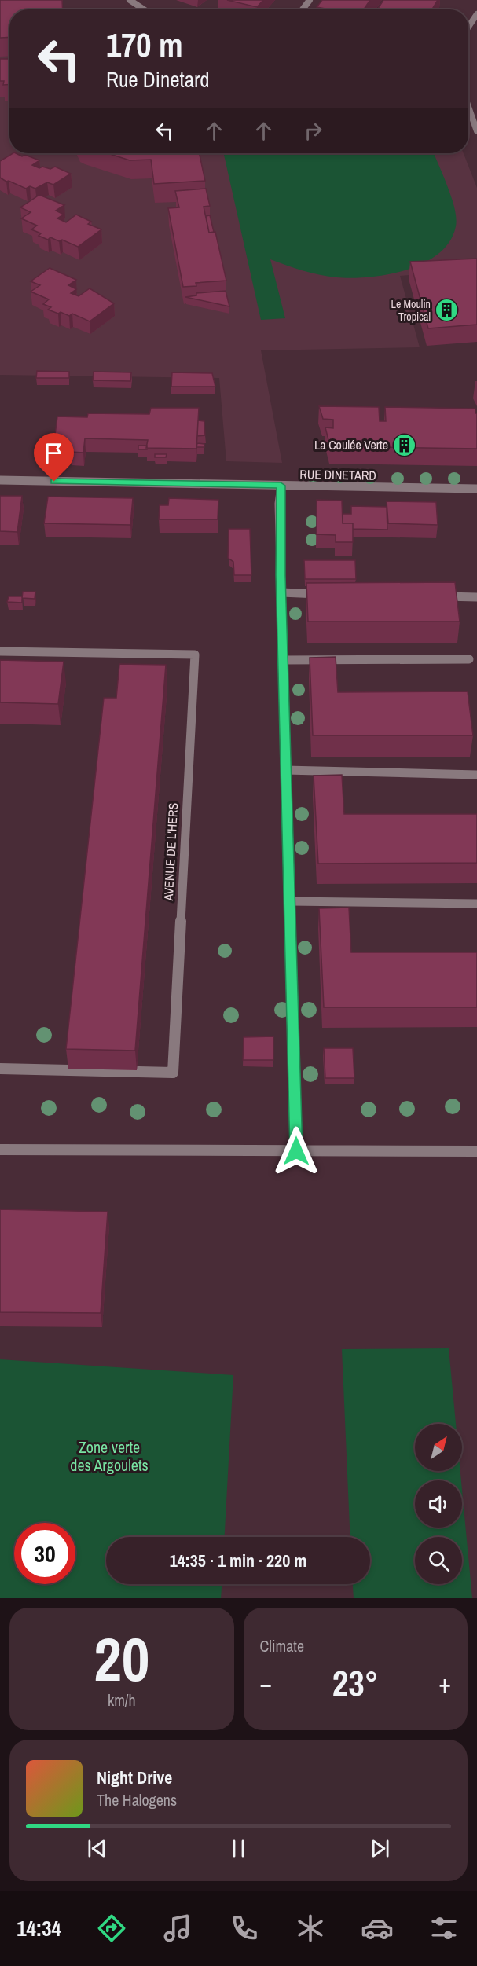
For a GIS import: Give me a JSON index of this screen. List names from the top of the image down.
{
  "streets": {
    "street": ["RUE DINETARD", "AVENUE DE L'HERS"]
  },
  "parks": ["Zone verte des Argoulets"],
  "places": {
    "building": ["Le Moulin Tropical", "La Coulée Verte"]
  },
  "north": "top right",
  "page": {
    "turn": ["170 m", "Rue Dinetard"],
    "limit": "30",
    "trip": "14:35 · 1 min · 220 m",
    "tile": [
      ["20", "km/h"],
      "Climate"
    ],
    "heat": ["−", "23°", "+"],
    "song": ["Night Drive", "The Halogens"],
    "tabs": "14:34"
  }
}
